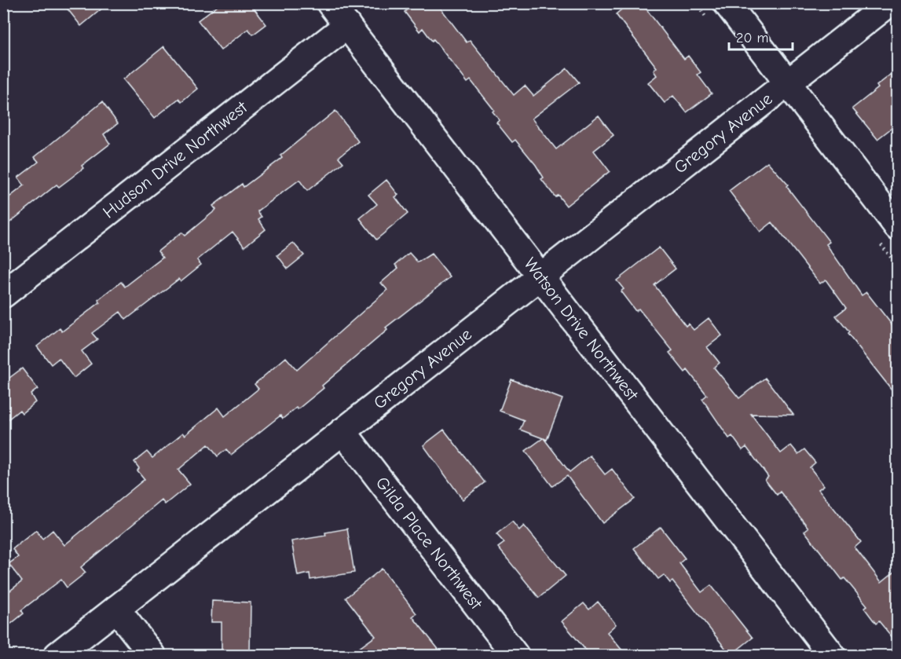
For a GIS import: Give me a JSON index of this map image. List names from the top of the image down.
{
  "streets": {
    "street": [
      "Gregory Avenue",
      "Hudson Drive Northwest",
      "Watson Drive Northwest",
      "Gilda Place Northwest"
    ]
  },
  "crossings": [
    ["Gregory Avenue", "Watson Drive Northwest"],
    ["Gregory Avenue", "Gilda Place Northwest"],
    ["Hudson Drive Northwest", "Watson Drive Northwest"]
  ],
  "scale_bar": "20 m"
}
